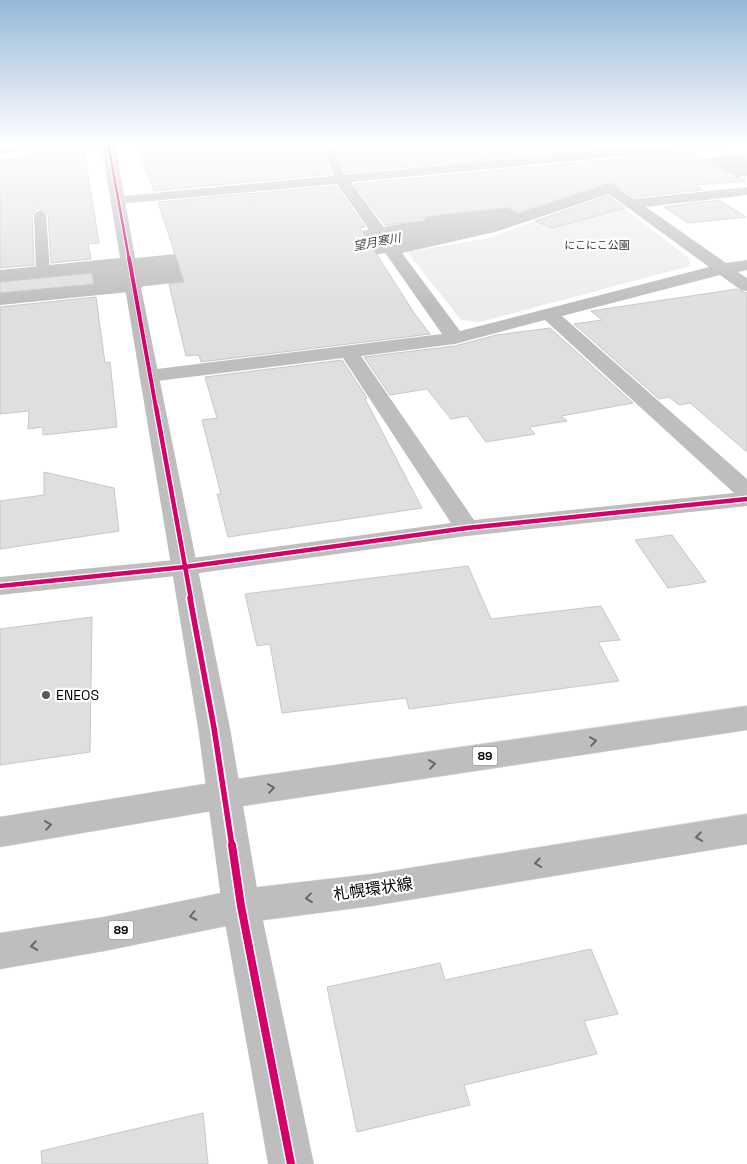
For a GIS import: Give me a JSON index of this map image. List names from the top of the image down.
{
  "streets": {
    "street": ["89", "札幌環状線"]
  },
  "water": ["望月寒川"],
  "parks": ["にこにこ公園"],
  "places": ["ENEOS"]
}
